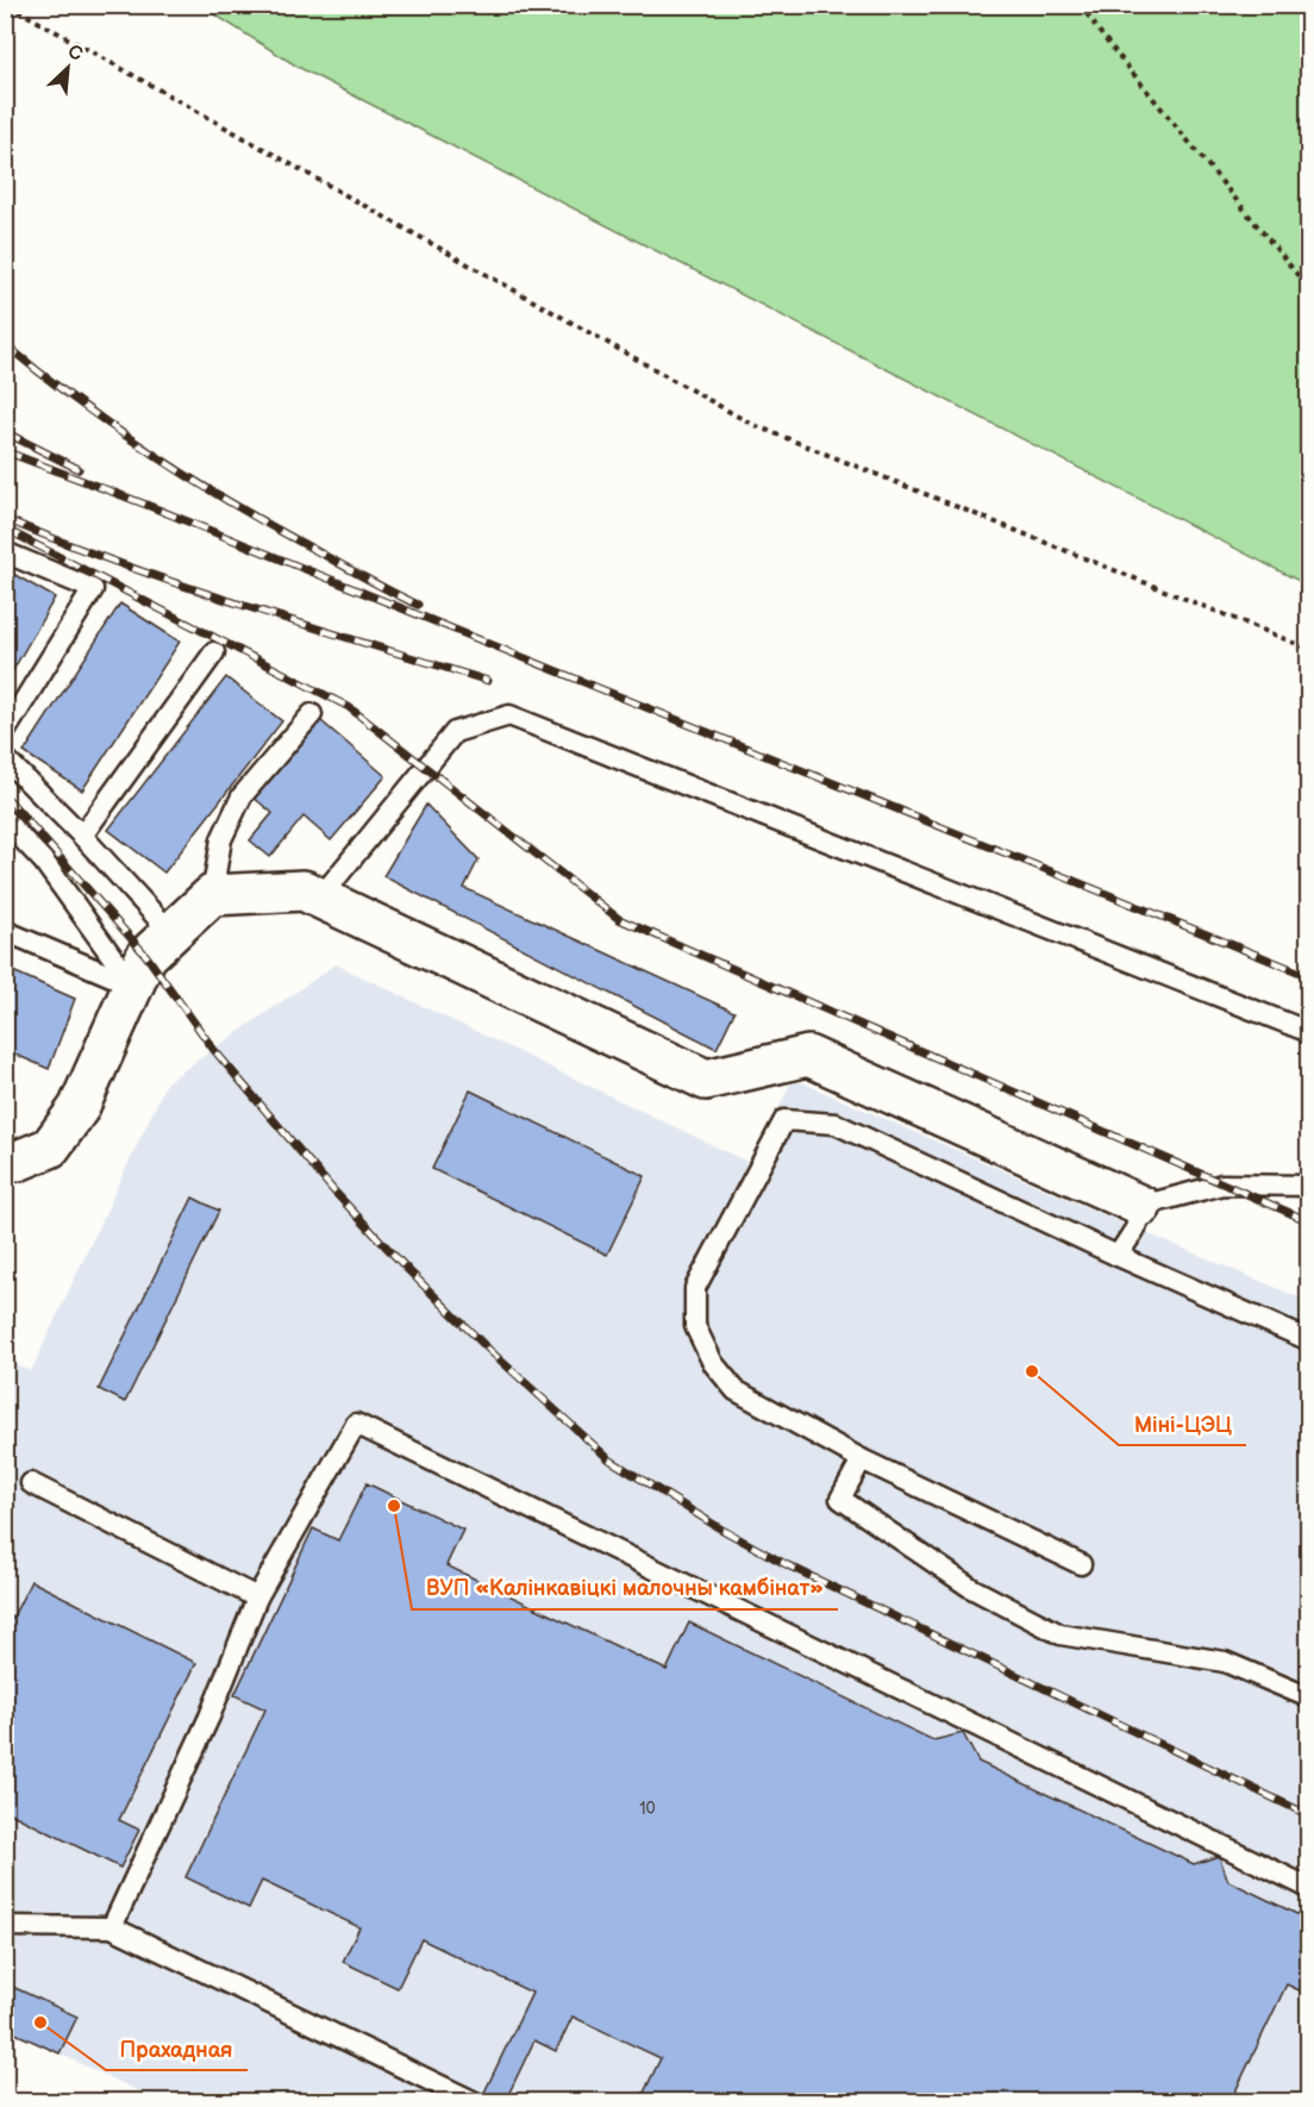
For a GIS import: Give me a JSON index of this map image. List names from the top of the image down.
{
  "places": ["Міні-ЦЭЦ", "ВУП «Калінкавіцкі малочны камбінат»", "Прахадная"],
  "house_numbers": ["10"],
  "north": "top right"
}
